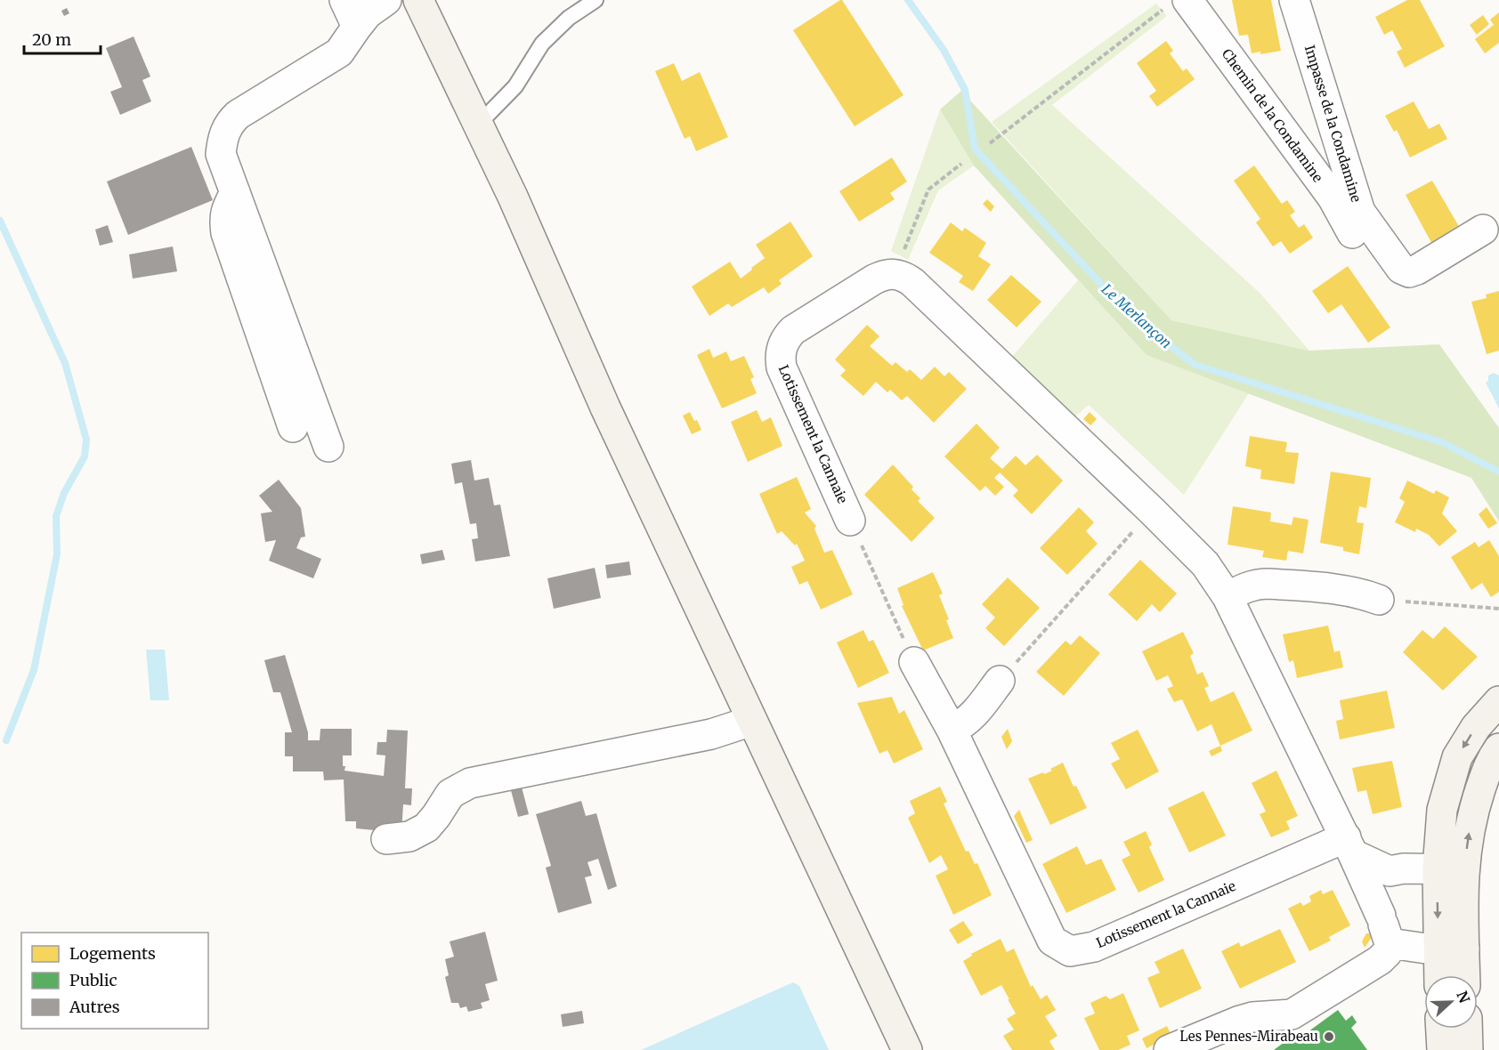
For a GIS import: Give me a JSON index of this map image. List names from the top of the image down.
{
  "streets": {
    "street": ["Chemin de la Condamine", "Impasse de la Condamine", "Lotissement la Cannaie"]
  },
  "water": ["Le Merlançon"],
  "places": ["Les Pennes-Mirabeau"],
  "legend": ["Logements", "Public", "Autres"],
  "scale_bar": "20 m",
  "north": "right"
}
